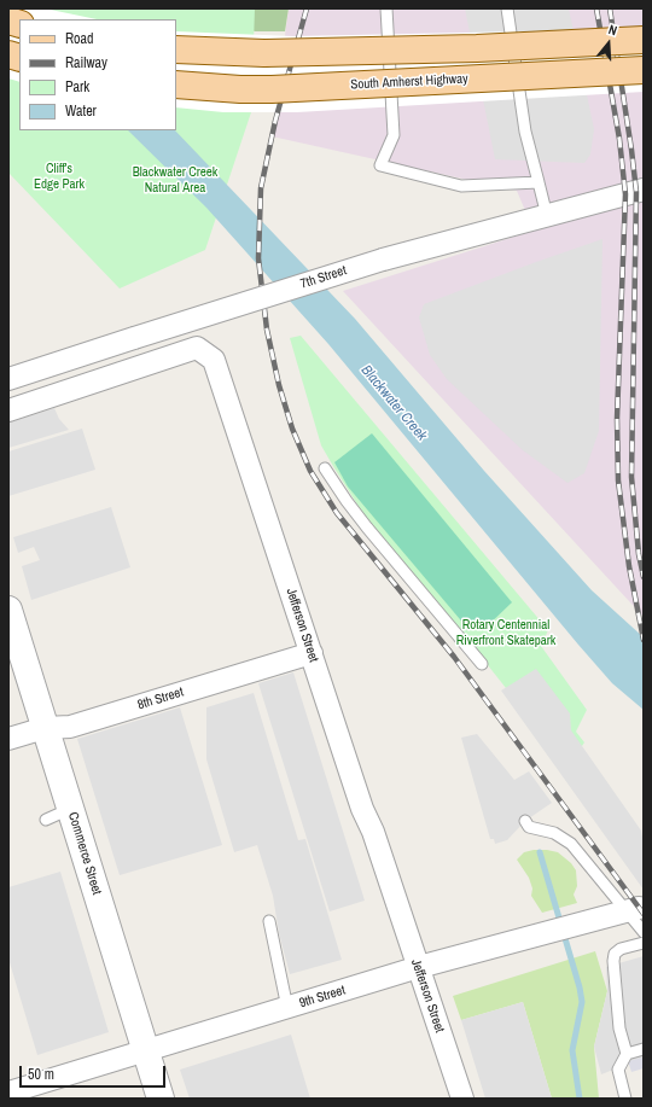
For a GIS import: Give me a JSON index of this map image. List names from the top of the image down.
{
  "streets": {
    "main road": ["South Amherst Highway"],
    "street": [
      "7th Street",
      "Jefferson Street",
      "8th Street",
      "Commerce Street",
      "9th Street"
    ]
  },
  "crossings": [
    ["Jefferson Street", "8th Street"],
    ["Jefferson Street", "9th Street"],
    ["8th Street", "Commerce Street"],
    ["Commerce Street", "9th Street"]
  ],
  "water": ["Blackwater Creek"],
  "parks": ["Cliff's Edge Park", "Blackwater Creek Natural Area", "Rotary Centennial Riverfront Skatepark"],
  "legend": [
    "Road",
    "Railway",
    "Park",
    "Water"
  ],
  "scale_bar": "50 m",
  "north": "top"
}
